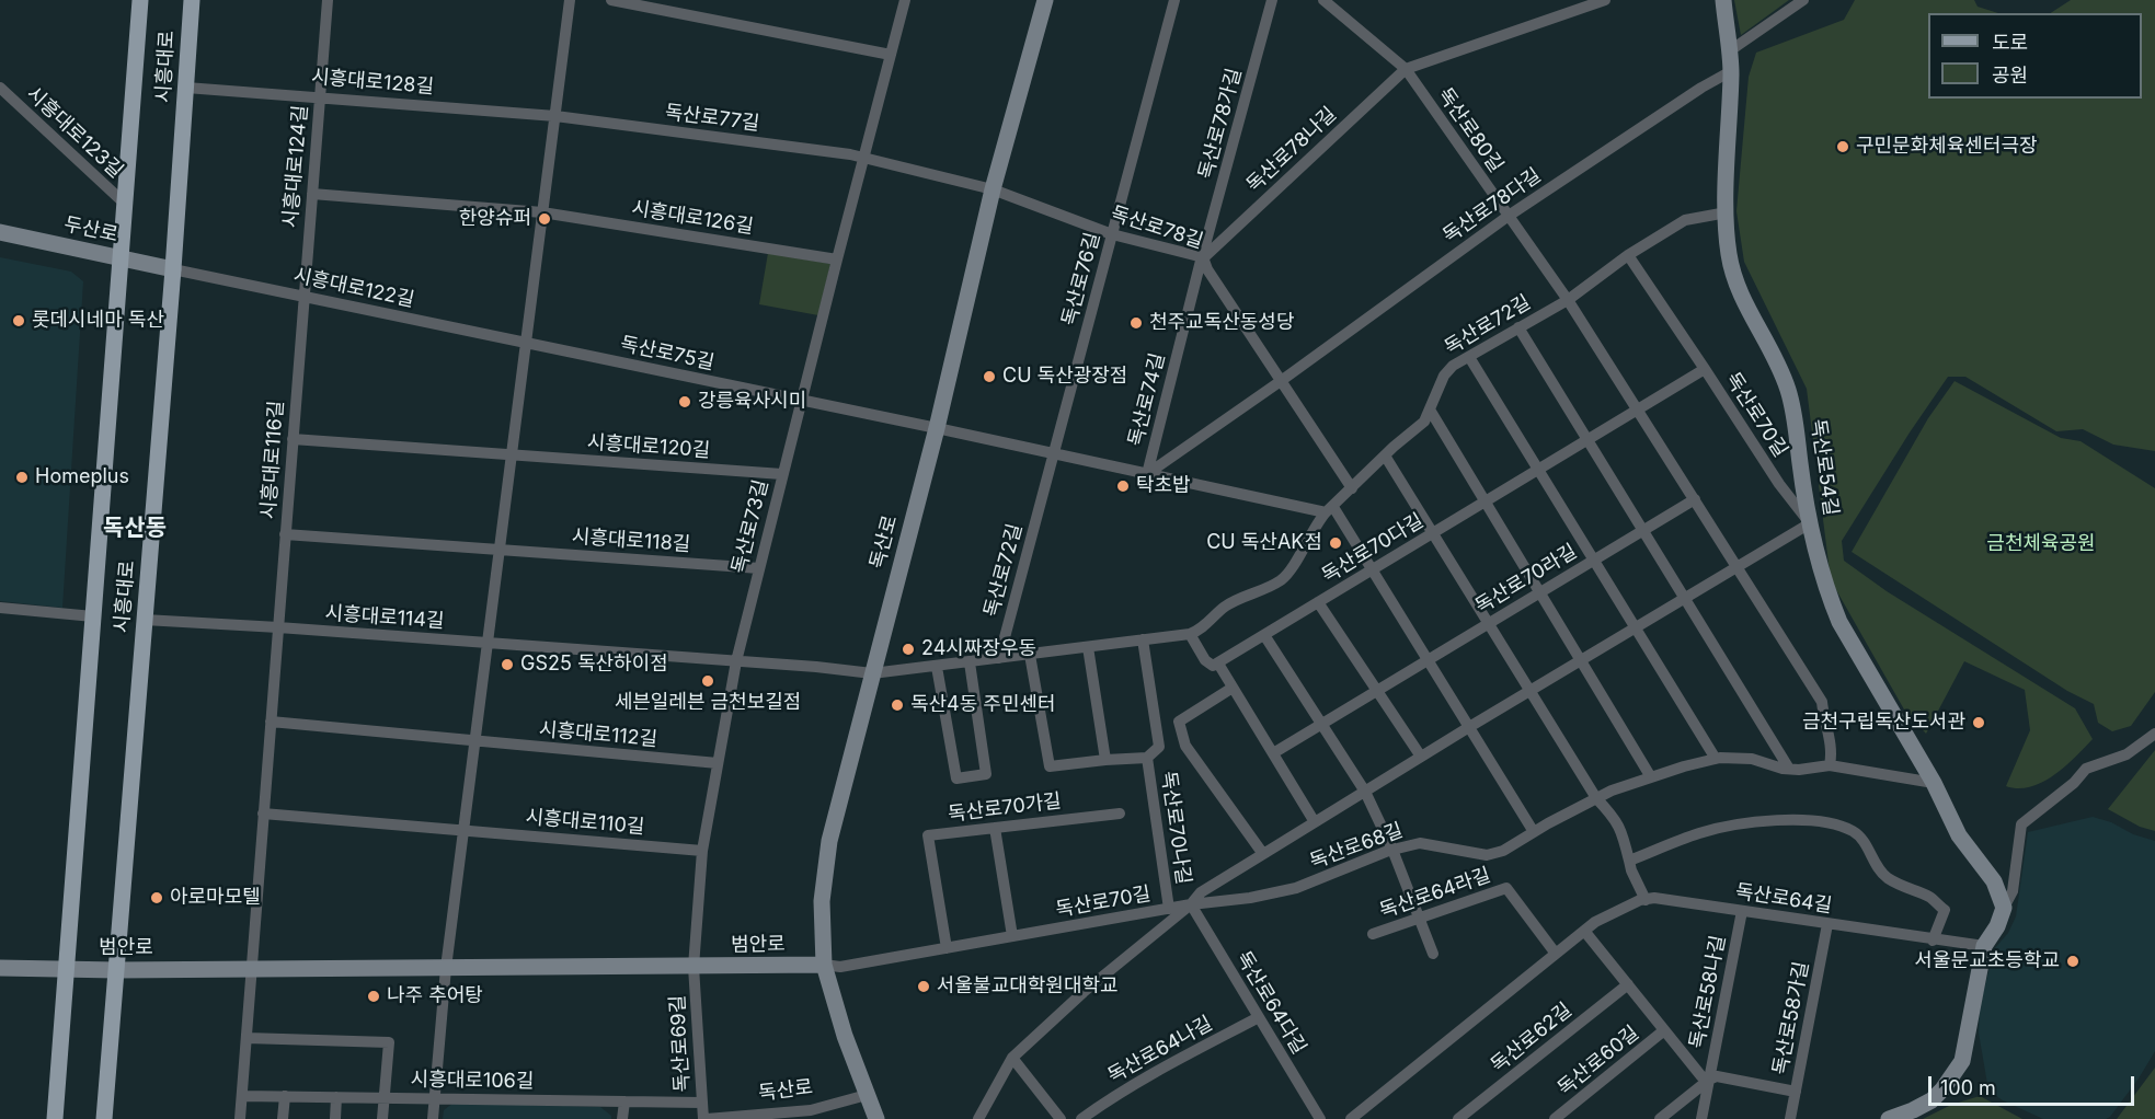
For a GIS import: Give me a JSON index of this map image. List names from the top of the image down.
{
  "streets": {
    "main road": [
      "시흥대로",
      "두산로",
      "독산로54길",
      "독산로",
      "범안로"
    ],
    "street": [
      "시흥대로128길",
      "독산로77길",
      "독산로78가길",
      "독산로80길",
      "시흥대로123길",
      "독산로78나길",
      "시흥대로124길",
      "독산로78다길",
      "시흥대로126길",
      "독산로78길",
      "독산로76길",
      "시흥대로122길",
      "독산로72길",
      "독산로75길",
      "독산로74길",
      "독산로70길",
      "시흥대로120길",
      "시흥대로116길",
      "독산로73길",
      "시흥대로118길",
      "독산로70다길",
      "독산로70라길",
      "시흥대로114길",
      "시흥대로112길",
      "독산로70가길",
      "시흥대로110길",
      "독산로70나길",
      "독산로68길",
      "독산로64라길",
      "독산로64길",
      "독산로58나길",
      "독산로64다길",
      "독산로58가길",
      "독산로62길",
      "독산로69길",
      "독산로64나길",
      "독산로60길",
      "시흥대로106길"
    ]
  },
  "crossings": [
    ["시흥대로", "시흥대로128길"],
    ["시흥대로", "시흥대로123길"],
    ["시흥대로", "두산로"],
    ["시흥대로", "시흥대로122길"],
    ["시흥대로", "시흥대로114길"],
    ["시흥대로", "범안로"],
    ["시흥대로128길", "독산로77길"],
    ["시흥대로128길", "시흥대로124길"],
    ["독산로77길", "독산로78길"],
    ["독산로77길", "독산로"],
    ["독산로78가길", "독산로78나길"],
    ["독산로78가길", "독산로78길"],
    ["독산로78가길", "독산로74길"],
    ["독산로80길", "독산로78나길"],
    ["독산로80길", "독산로78다길"],
    ["독산로80길", "독산로72길"],
    ["독산로78나길", "독산로78길"],
    ["독산로78나길", "독산로74길"],
    ["시흥대로124길", "시흥대로126길"],
    ["시흥대로124길", "시흥대로122길"],
    ["시흥대로124길", "시흥대로116길"],
    ["독산로78다길", "독산로78길"],
    ["독산로78다길", "독산로74길"],
    ["독산로78다길", "독산로54길"],
    ["독산로78길", "독산로76길"],
    ["독산로78길", "독산로72길"],
    ["독산로78길", "독산로74길"],
    ["독산로78길", "독산로"],
    ["두산로", "시흥대로122길"],
    ["독산로76길", "독산로72길"],
    ["독산로76길", "독산로74길"],
    ["시흥대로122길", "독산로75길"],
    ["시흥대로122길", "시흥대로116길"],
    ["독산로72길", "독산로74길"],
    ["독산로72길", "독산로70길"],
    ["독산로72길", "독산로54길"],
    ["독산로72길", "독산로"],
    ["독산로72길", "독산로70나길"],
    ["독산로75길", "독산로74길"],
    ["독산로75길", "독산로73길"],
    ["독산로75길", "독산로"],
    ["독산로74길", "독산로"],
    ["독산로70길", "독산로54길"],
    ["독산로70길", "독산로"],
    ["독산로70길", "독산로70다길"],
    ["독산로70길", "독산로70가길"],
    ["독산로70길", "독산로70나길"],
    ["독산로70길", "독산로68길"],
    ["독산로70길", "범안로"],
    ["독산로70길", "독산로64다길"],
    ["시흥대로120길", "시흥대로116길"],
    ["시흥대로120길", "독산로73길"],
    ["시흥대로116길", "시흥대로118길"],
    ["시흥대로116길", "시흥대로114길"],
    ["독산로54길", "독산로68길"],
    ["독산로73길", "시흥대로118길"],
    ["독산로73길", "시흥대로112길"],
    ["독산로73길", "시흥대로110길"],
    ["독산로", "범안로"],
    ["독산로", "독산로69길"],
    ["독산로68길", "독산로64다길"],
    ["독산로64라길", "독산로64길"],
    ["독산로64길", "독산로58나길"],
    ["독산로64길", "독산로58가길"],
    ["범안로", "독산로69길"],
    ["독산로58나길", "독산로58가길"],
    ["독산로64다길", "독산로64나길"],
    ["독산로69길", "시흥대로106길"]
  ],
  "districts": ["독산동"],
  "parks": ["금천체육공원"],
  "places": [
    "구민문화체육센터극장",
    "한양슈퍼",
    "롯데시네마 독산",
    "천주교독산동성당",
    "CU 독산광장점",
    "강릉육사시미",
    "Homeplus",
    "탁초밥",
    "CU 독산AK점",
    "24시짜장우동",
    "GS25 독산하이점",
    "세븐일레븐 금천보길점",
    "독산4동 주민센터",
    "금천구립독산도서관",
    "아로마모텔",
    "서울문교초등학교",
    "서울불교대학원대학교",
    "나주 추어탕"
  ],
  "legend": ["도로", "공원"],
  "scale_bar": "100 m"
}
